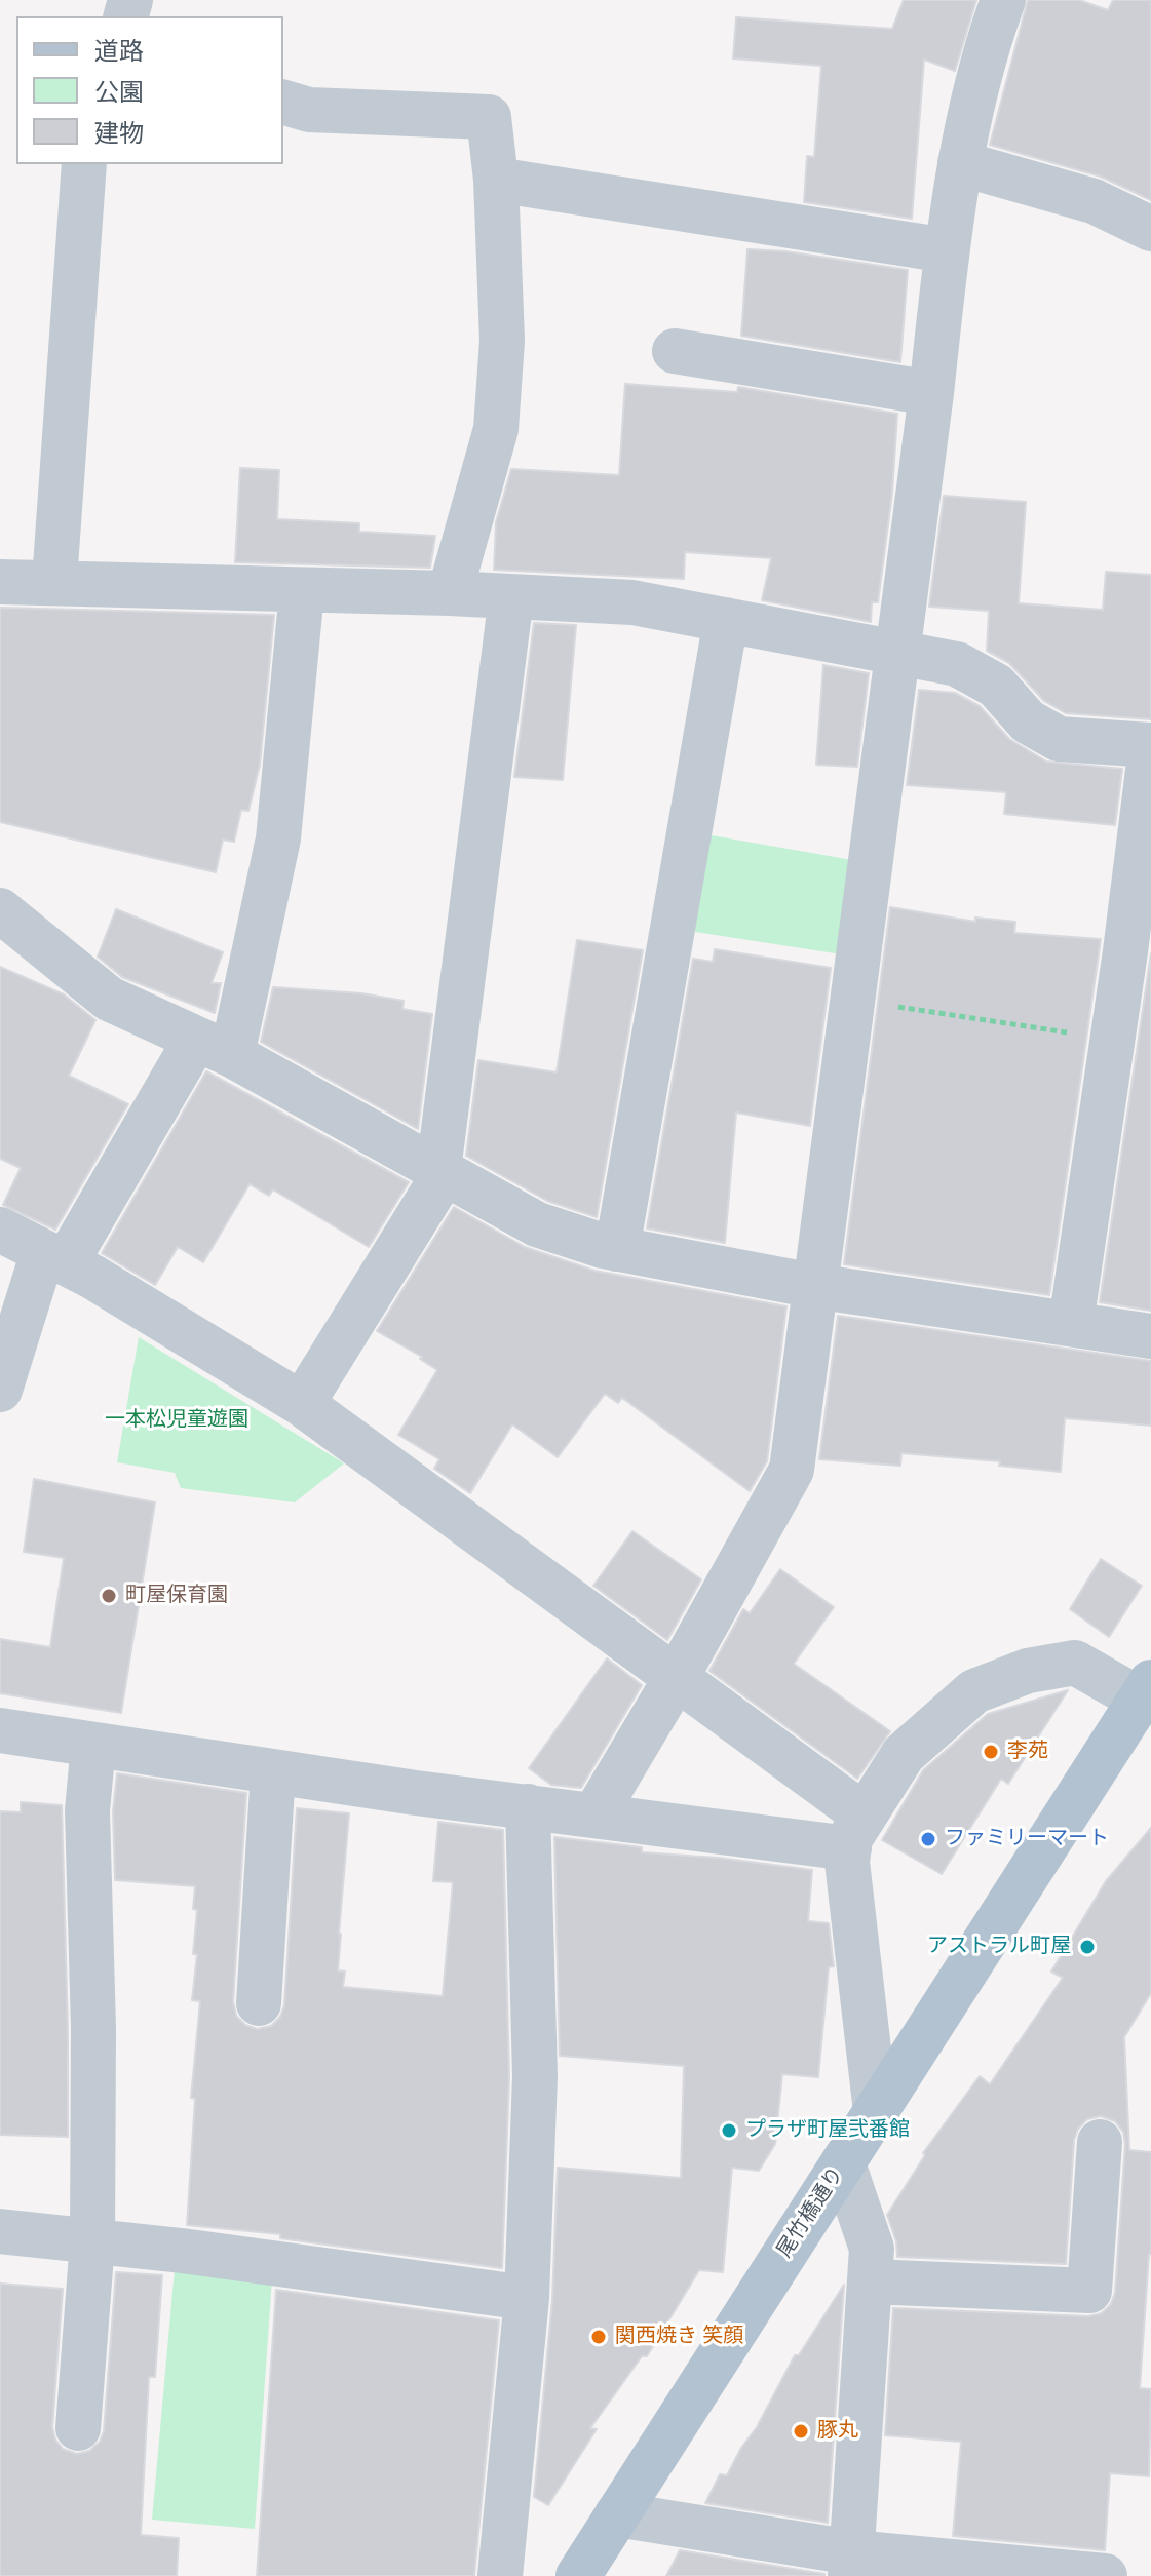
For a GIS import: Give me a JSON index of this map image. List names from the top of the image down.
{
  "streets": {
    "main road": ["尾竹橋通り"]
  },
  "parks": ["一本松児童遊園"],
  "places": [
    "町屋保育園",
    "李苑",
    "ファミリーマート",
    "アストラル町屋",
    "プラザ町屋弐番館",
    "関西焼き 笑顔",
    "豚丸"
  ],
  "legend": ["道路", "公園", "建物"]
}
